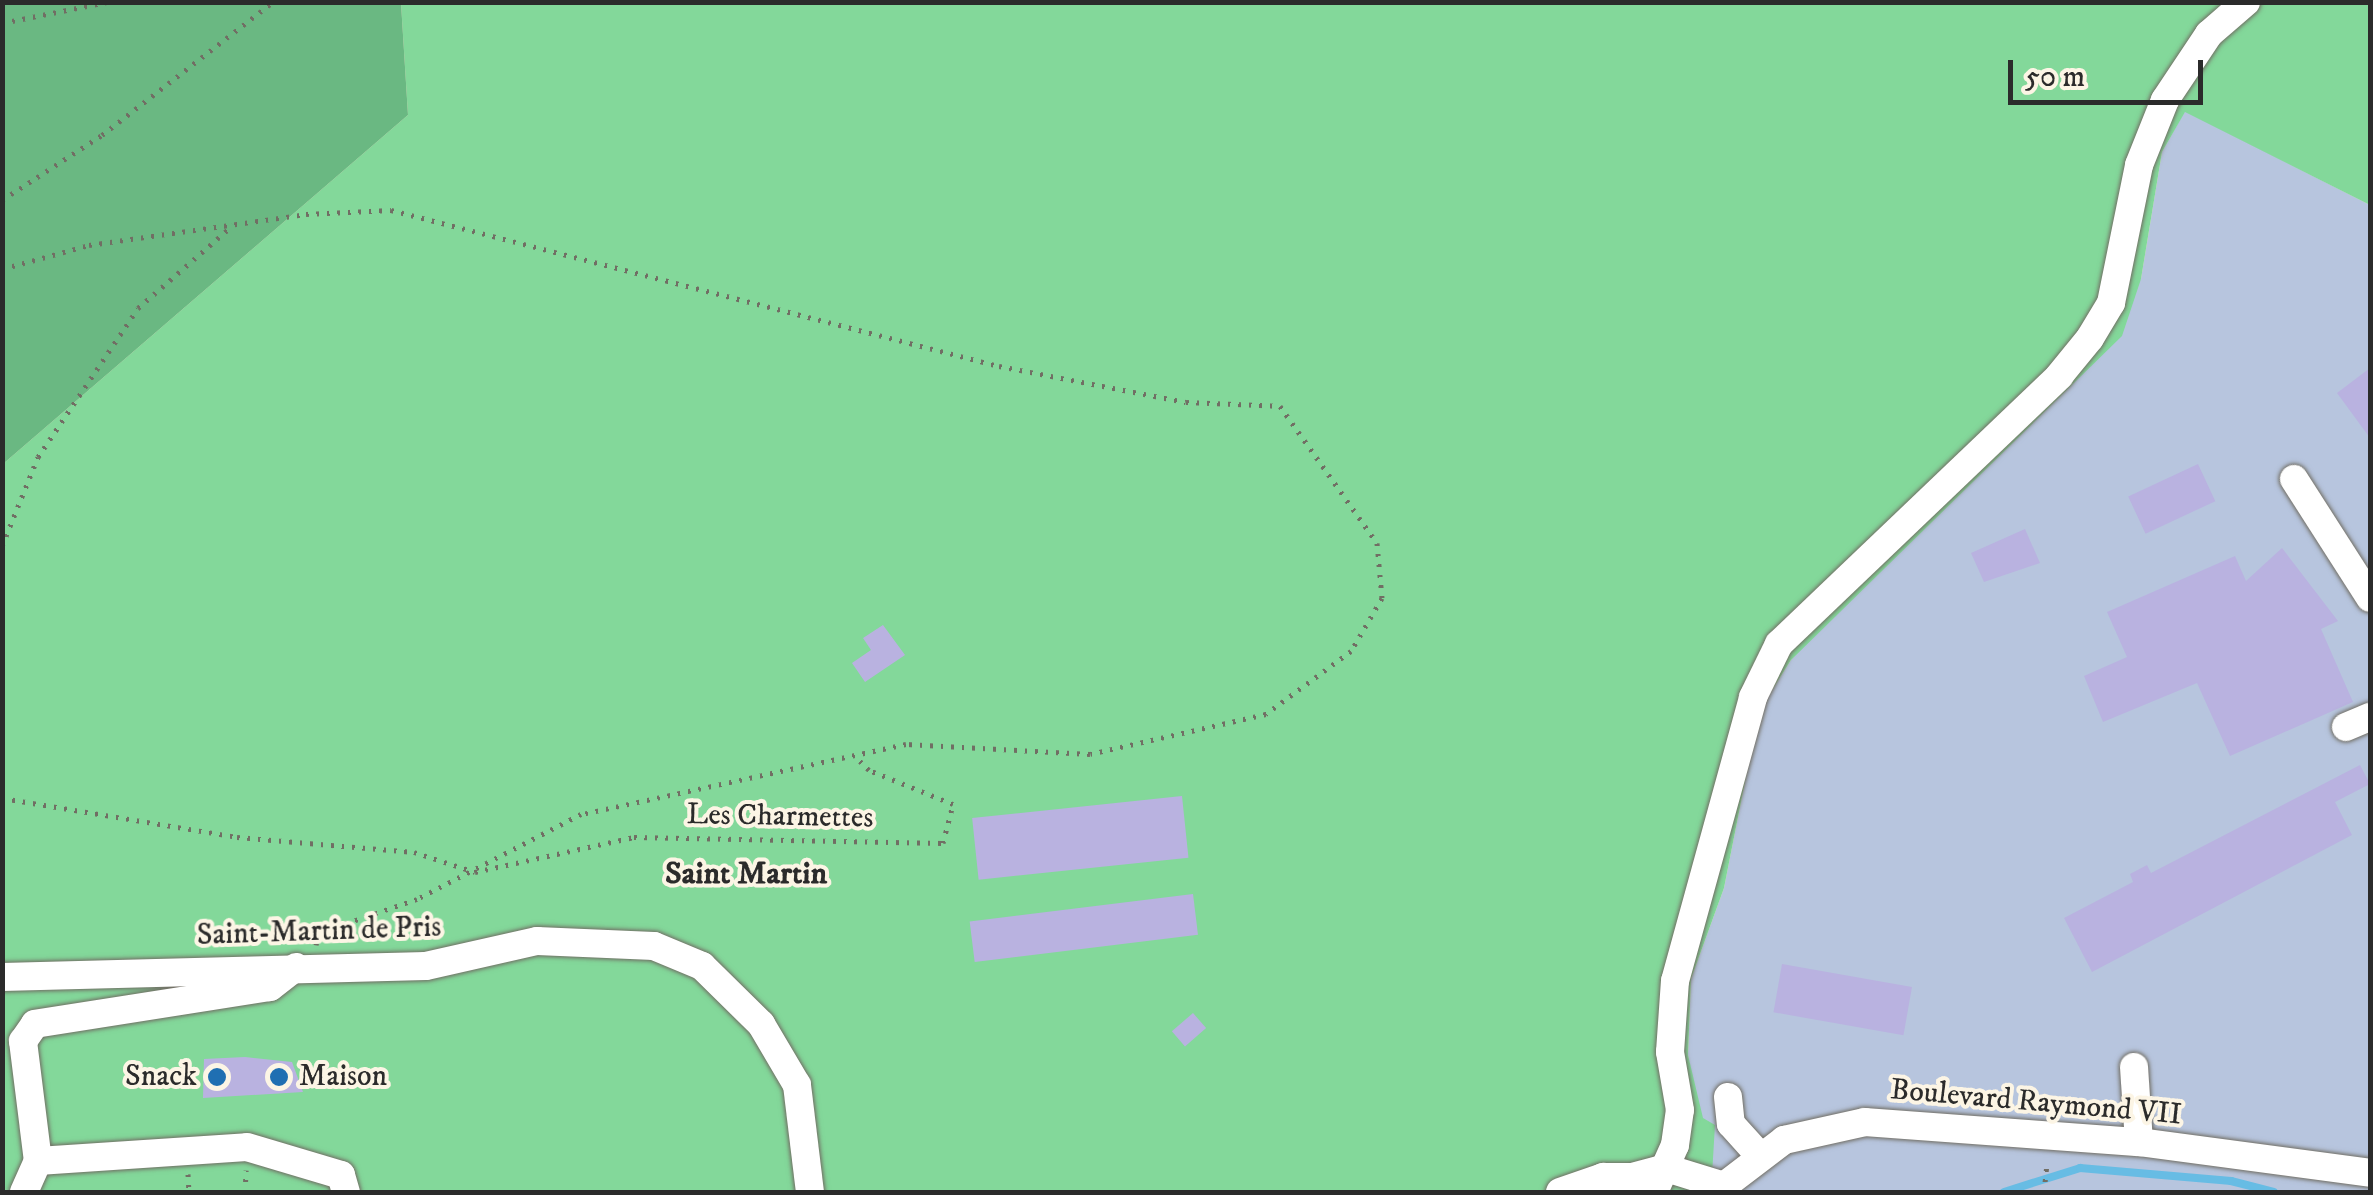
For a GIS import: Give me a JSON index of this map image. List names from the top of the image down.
{
  "streets": {
    "street": ["Saint-Martin de Pris", "Boulevard Raymond VII"],
    "path": ["Les Charmettes"]
  },
  "districts": ["Saint Martin"],
  "places": ["Snack", "Maison"],
  "scale_bar": "50 m"
}
